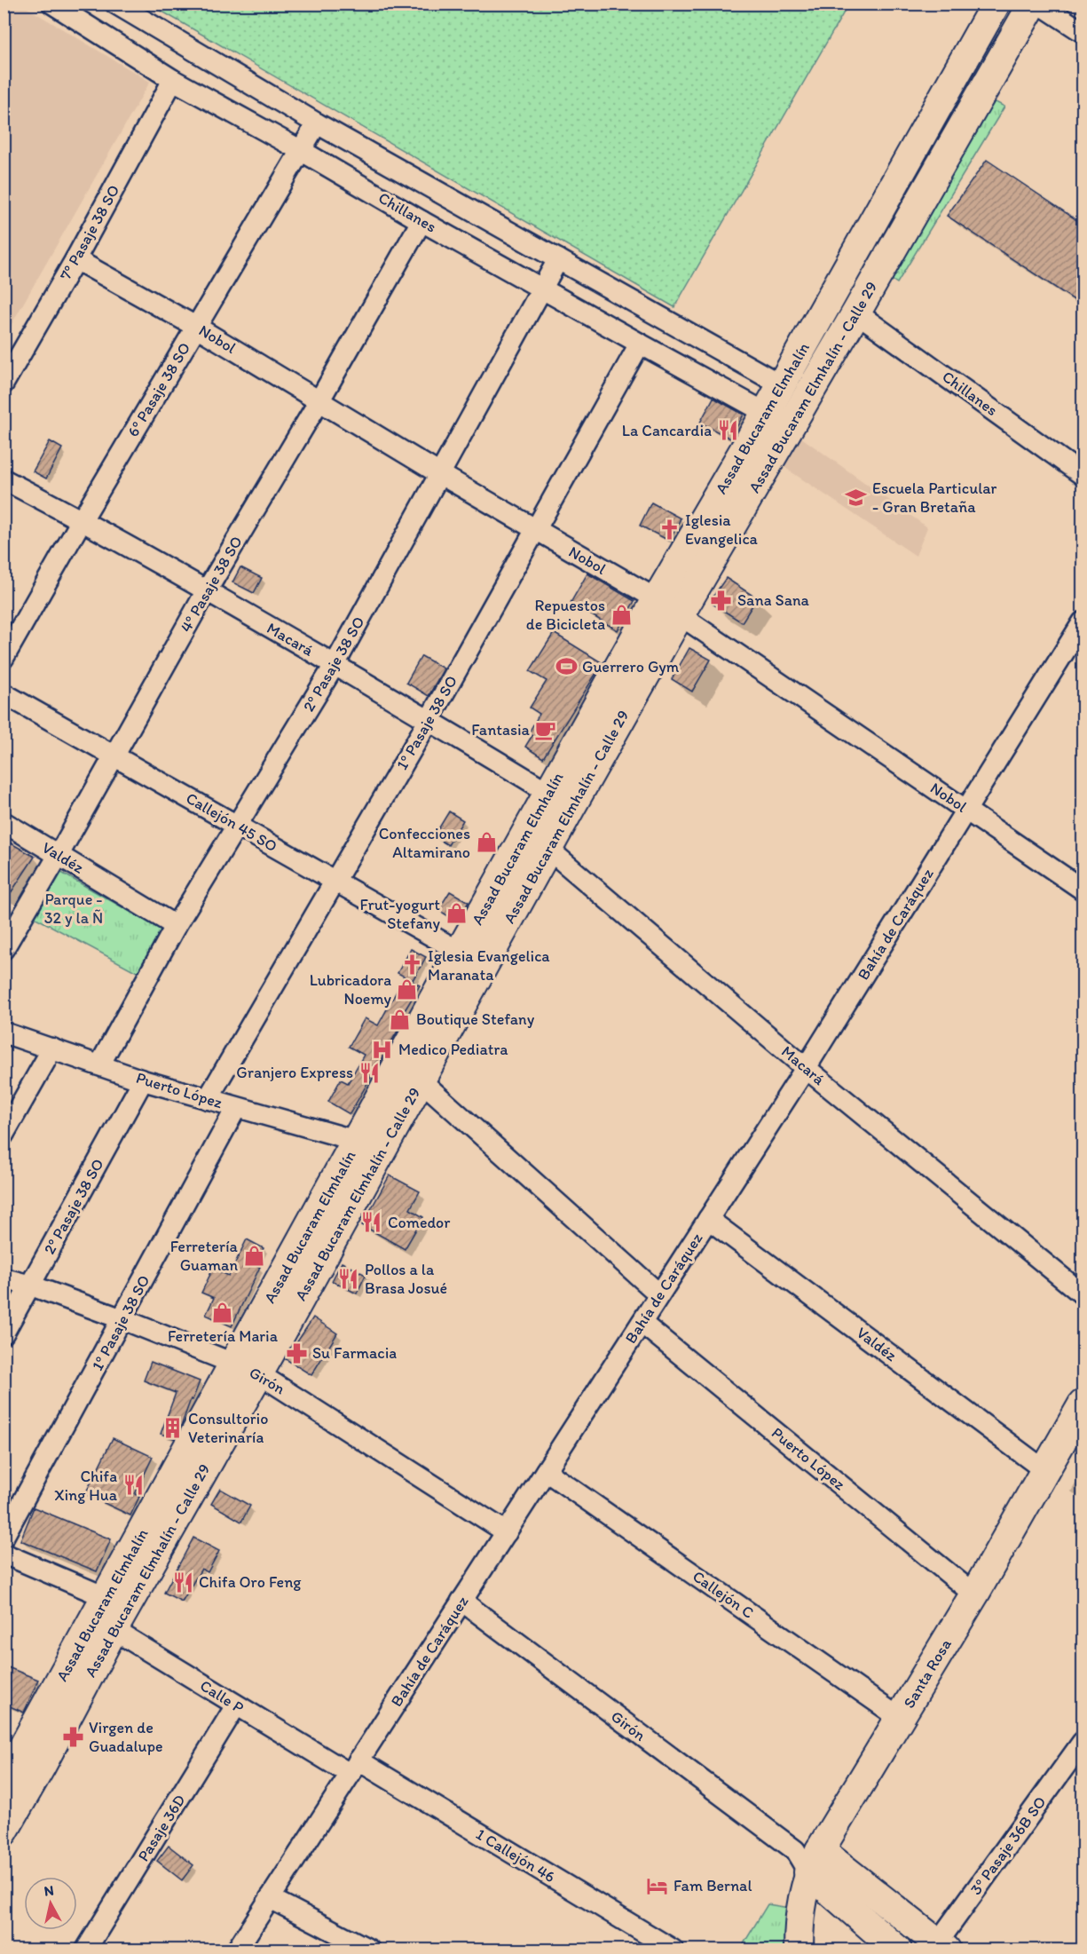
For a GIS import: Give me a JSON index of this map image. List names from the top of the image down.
{
  "streets": {
    "main road": [
      "Assad Bucaram Elmhalín - Calle 29",
      "Assad Bucaram Elmhalín",
      "Girón",
      "Santa Rosa"
    ],
    "street": [
      "Chillanes",
      "7º Pasaje 38 SO",
      "Nobol",
      "6º Pasaje 38 SO",
      "4º Pasaje 38 SO",
      "Macará",
      "2º Pasaje 38 SO",
      "1º Pasaje 38 SO",
      "Callejón 45 SO",
      "Valdéz",
      "Bahía de Caráquez",
      "Puerto López",
      "Callejón C",
      "Calle P",
      "Pasaje 36D",
      "3º Pasaje 36B SO",
      "1 Callejón 46"
    ]
  },
  "crossings": [
    ["Chillanes", "7º Pasaje 38 SO"],
    ["Chillanes", "Assad Bucaram Elmhalín - Calle 29"],
    ["Chillanes", "6º Pasaje 38 SO"],
    ["Chillanes", "Assad Bucaram Elmhalín"],
    ["Chillanes", "4º Pasaje 38 SO"],
    ["Chillanes", "2º Pasaje 38 SO"],
    ["Chillanes", "1º Pasaje 38 SO"],
    ["7º Pasaje 38 SO", "Nobol"],
    ["Nobol", "Assad Bucaram Elmhalín - Calle 29"],
    ["Nobol", "6º Pasaje 38 SO"],
    ["Nobol", "Assad Bucaram Elmhalín"],
    ["Nobol", "4º Pasaje 38 SO"],
    ["Nobol", "2º Pasaje 38 SO"],
    ["Nobol", "1º Pasaje 38 SO"],
    ["Nobol", "Bahía de Caráquez"],
    ["Assad Bucaram Elmhalín - Calle 29", "Assad Bucaram Elmhalín"],
    ["Assad Bucaram Elmhalín - Calle 29", "Macará"],
    ["Assad Bucaram Elmhalín - Calle 29", "Girón"],
    ["6º Pasaje 38 SO", "Macará"],
    ["Assad Bucaram Elmhalín", "Macará"],
    ["Assad Bucaram Elmhalín", "Callejón 45 SO"],
    ["Assad Bucaram Elmhalín", "Puerto López"],
    ["Assad Bucaram Elmhalín", "Girón"],
    ["Assad Bucaram Elmhalín", "Calle P"],
    ["4º Pasaje 38 SO", "Macará"],
    ["4º Pasaje 38 SO", "Callejón 45 SO"],
    ["4º Pasaje 38 SO", "Valdéz"],
    ["Macará", "2º Pasaje 38 SO"],
    ["Macará", "1º Pasaje 38 SO"],
    ["Macará", "Bahía de Caráquez"],
    ["2º Pasaje 38 SO", "Callejón 45 SO"],
    ["2º Pasaje 38 SO", "Valdéz"],
    ["2º Pasaje 38 SO", "Puerto López"],
    ["2º Pasaje 38 SO", "Girón"],
    ["1º Pasaje 38 SO", "Callejón 45 SO"],
    ["1º Pasaje 38 SO", "Puerto López"],
    ["1º Pasaje 38 SO", "Girón"],
    ["Valdéz", "Bahía de Caráquez"],
    ["Valdéz", "Santa Rosa"],
    ["Bahía de Caráquez", "Puerto López"],
    ["Bahía de Caráquez", "Girón"],
    ["Bahía de Caráquez", "Callejón C"],
    ["Bahía de Caráquez", "Calle P"],
    ["Bahía de Caráquez", "1 Callejón 46"],
    ["Puerto López", "Santa Rosa"],
    ["Girón", "Santa Rosa"],
    ["Girón", "3º Pasaje 36B SO"],
    ["Callejón C", "Santa Rosa"],
    ["Calle P", "Pasaje 36D"],
    ["Calle P", "1 Callejón 46"]
  ],
  "parks": ["Parque - 32 y la Ñ"],
  "places": {
    "restaurant": [
      "La Cancardia",
      "Granjero Express",
      "Comedor",
      "Pollos a la Brasa Josué",
      "Chifa Xing Hua",
      "Chifa Oro Feng"
    ],
    "school or university": ["Escuela Particular - Gran Bretaña"],
    "church": ["Iglesia Evangelica", "Iglesia Evangelica Maranata"],
    "pharmacy": ["Sana Sana", "Su Farmacia", "Virgen de Guadalupe"],
    "shop": [
      "Repuestos de Bicicleta",
      "Confecciones Altamirano",
      "Frut-yogurt Stefany",
      "Lubricadora Noemy",
      "Boutique Stefany",
      "Ferretería Guaman",
      "Ferretería Maria"
    ],
    "sports": ["Guerrero Gym"],
    "cafe": ["Fantasia"],
    "hospital": ["Medico Pediatra"],
    "building": ["Consultorio Veterinaría"],
    "hotel": ["Fam Bernal"]
  },
  "north": "top"
}
